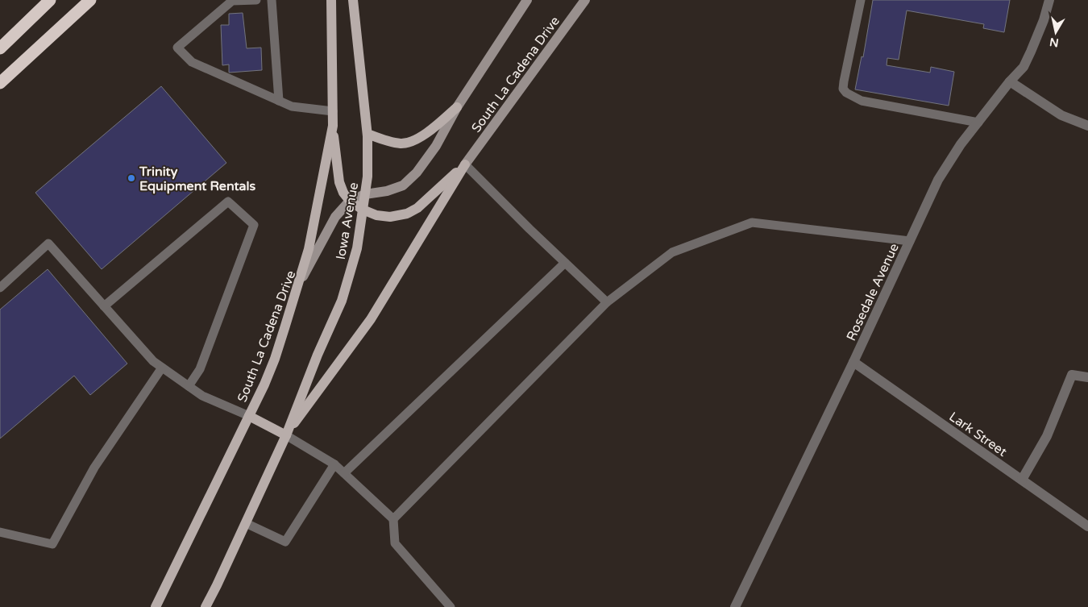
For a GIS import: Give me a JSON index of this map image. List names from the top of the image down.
{
  "streets": {
    "main road": ["South La Cadena Drive", "Iowa Avenue"],
    "street": ["Rosedale Avenue", "Lark Street"]
  },
  "crossings": [
    ["South La Cadena Drive", "Iowa Avenue"],
    ["Rosedale Avenue", "Lark Street"]
  ],
  "places": ["Trinity Equipment Rentals"],
  "north": "bottom"
}
